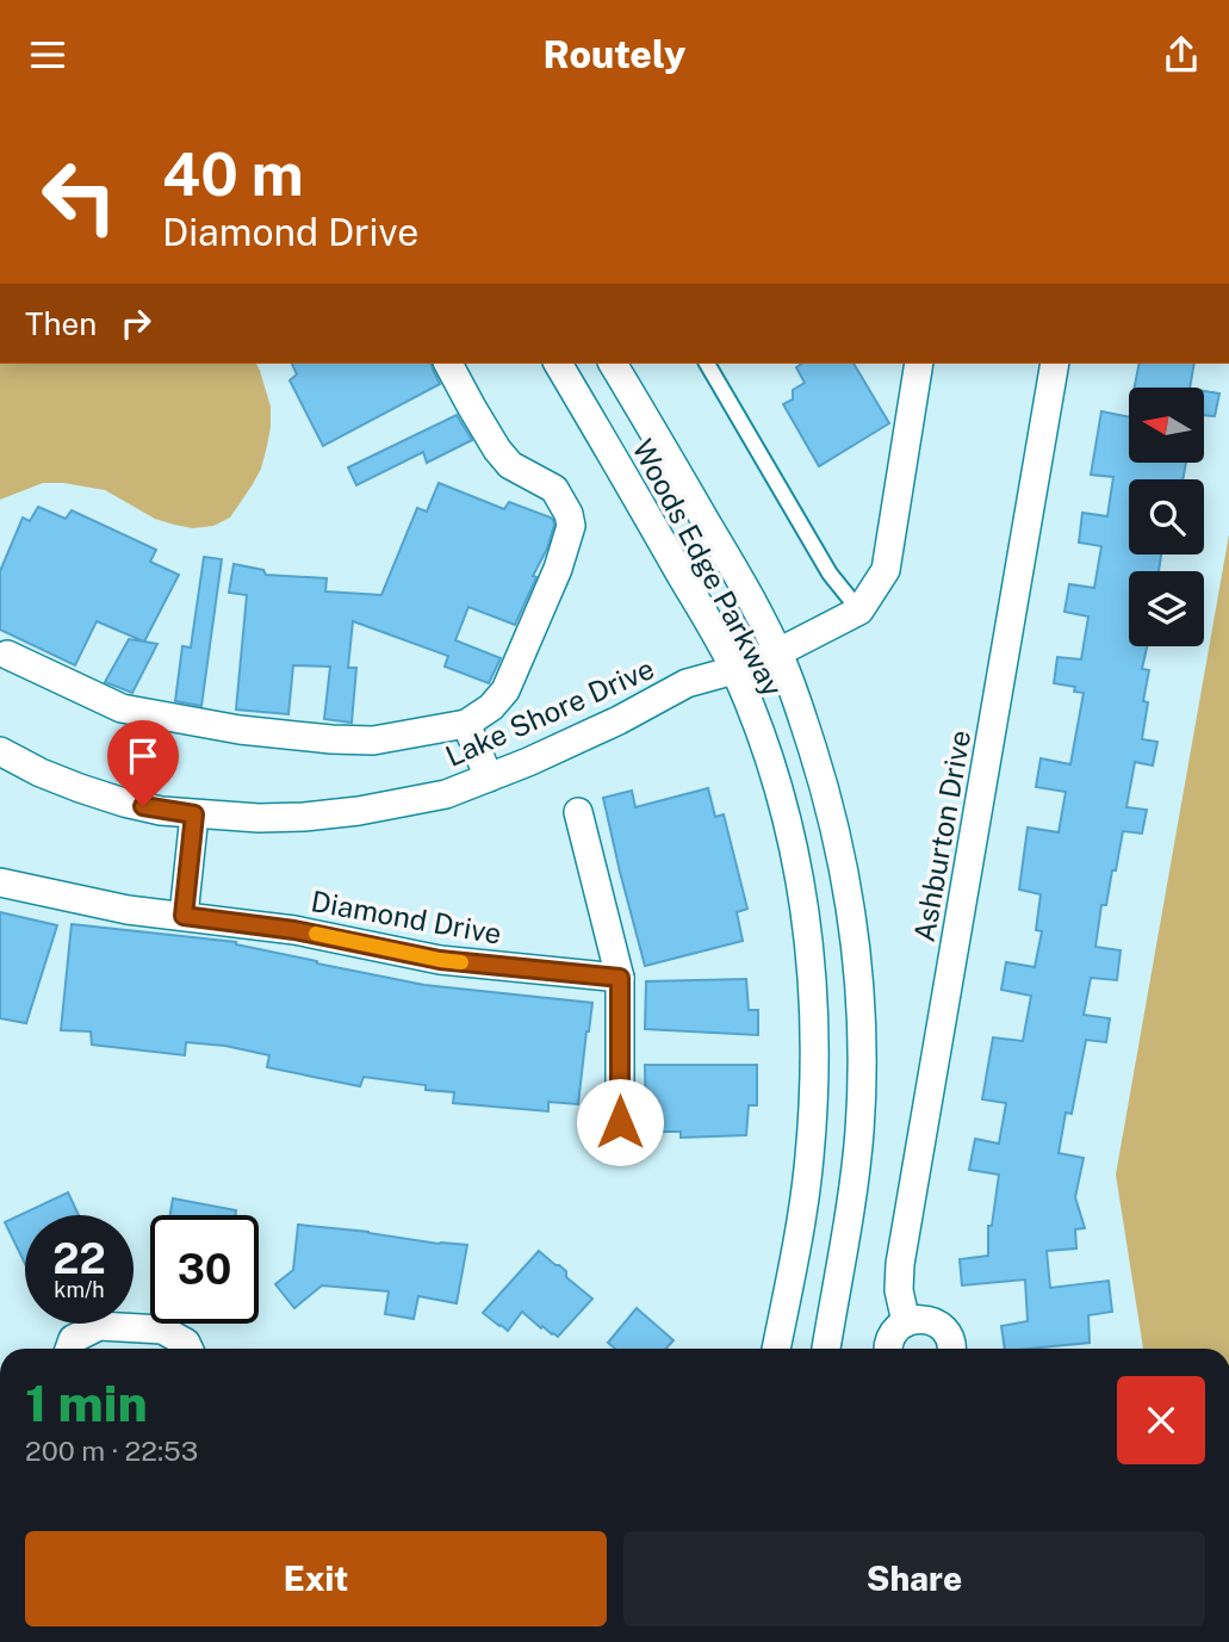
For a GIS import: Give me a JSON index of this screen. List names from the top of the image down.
{
  "streets": {
    "street": [
      "Woods Edge Parkway",
      "Lake Shore Drive",
      "Ashburton Drive",
      "Diamond Drive"
    ]
  },
  "crossings": [
    ["Woods Edge Parkway", "Lake Shore Drive"]
  ],
  "north": "left",
  "page": {
    "header": "Routely",
    "turn": ["40 m", "Diamond Drive"],
    "then": "Then",
    "speed": "22 km/h",
    "limit": "30",
    "heading": ["1 min", "200 m · 22:53"],
    "buttons": ["Exit", "Share"]
  }
}
